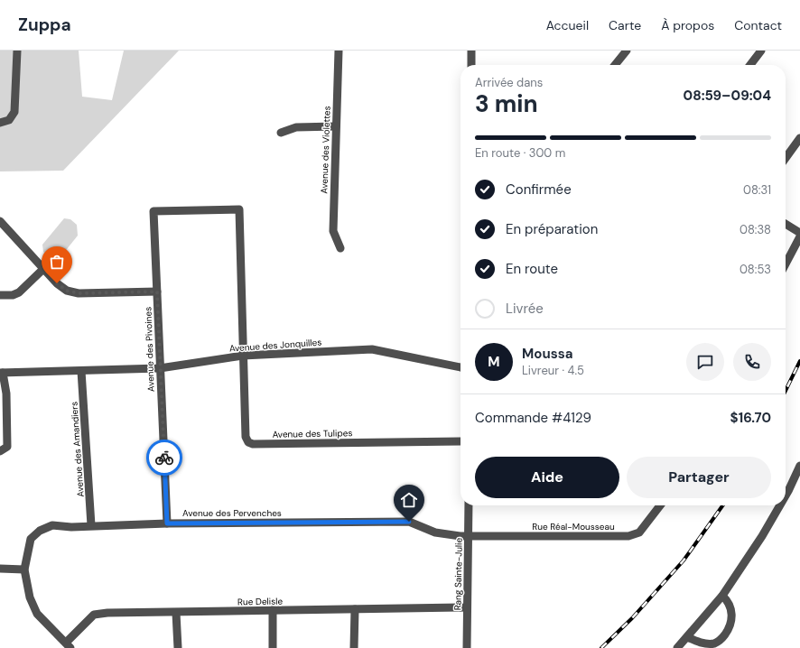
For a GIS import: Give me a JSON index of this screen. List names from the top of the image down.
{
  "streets": {
    "street": [
      "Avenue des Violettes",
      "Avenue des Jonquilles",
      "Avenue des Pivoines",
      "Avenue des Tulipes",
      "Avenue des Amandiers",
      "Avenue des Pervenches",
      "Rue Réal-Mousseau",
      "Rang Sainte-Julie",
      "Rue Delisle"
    ]
  },
  "crossings": [
    ["Avenue des Jonquilles", "Avenue des Pivoines"],
    ["Avenue des Jonquilles", "Avenue des Tulipes"],
    ["Avenue des Jonquilles", "Avenue des Amandiers"],
    ["Avenue des Pivoines", "Avenue des Tulipes"],
    ["Avenue des Pivoines", "Avenue des Pervenches"],
    ["Avenue des Amandiers", "Avenue des Pervenches"],
    ["Avenue des Pervenches", "Rue Réal-Mousseau"],
    ["Avenue des Pervenches", "Rang Sainte-Julie"],
    ["Rue Réal-Mousseau", "Rang Sainte-Julie"],
    ["Rang Sainte-Julie", "Rue Delisle"]
  ],
  "page": {
    "header": "Zuppa",
    "nav": [
      "Accueil",
      "Carte",
      "À propos",
      "Contact"
    ],
    "heading": ["3 min", "Arrivée dans", "08:59–09:04"],
    "panel": [
      "Moussa",
      "Livreur · 4.5",
      "Commande #4129",
      "$16.70"
    ],
    "bar": "En route · 300 m",
    "list": [
      ["Confirmée", "08:31"],
      ["En préparation", "08:38"],
      ["En route", "08:53"],
      "Livrée"
    ],
    "round": "M",
    "buttons": ["Aide", "Partager"]
  }
}
